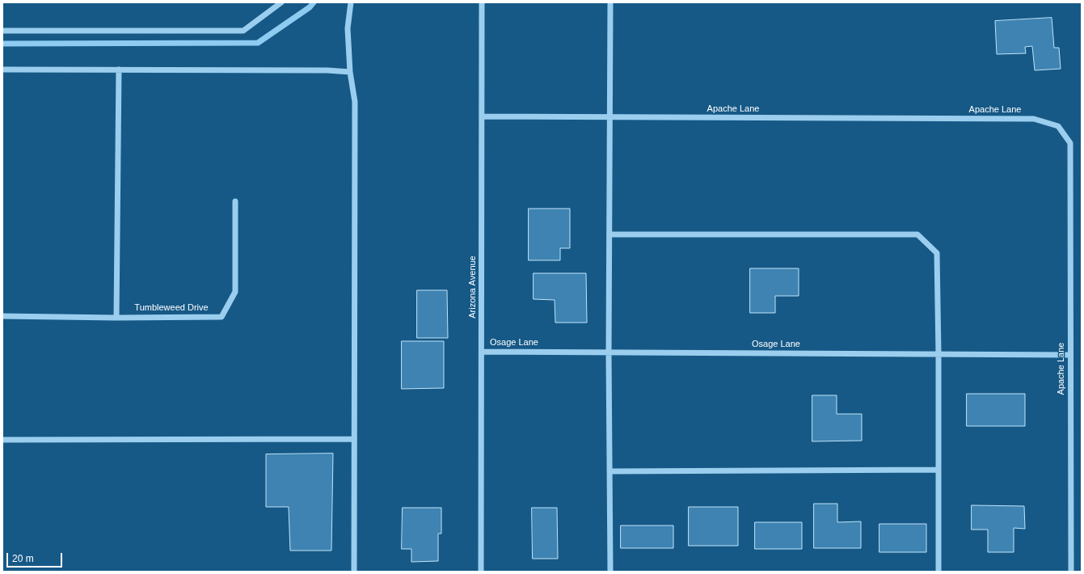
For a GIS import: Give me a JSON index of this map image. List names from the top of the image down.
{
  "streets": {
    "street": [
      "Apache Lane",
      "Arizona Avenue",
      "Tumbleweed Drive",
      "Osage Lane"
    ]
  },
  "crossings": [
    ["Apache Lane", "Arizona Avenue"],
    ["Apache Lane", "Osage Lane"],
    ["Arizona Avenue", "Osage Lane"]
  ],
  "scale_bar": "20 m"
}
